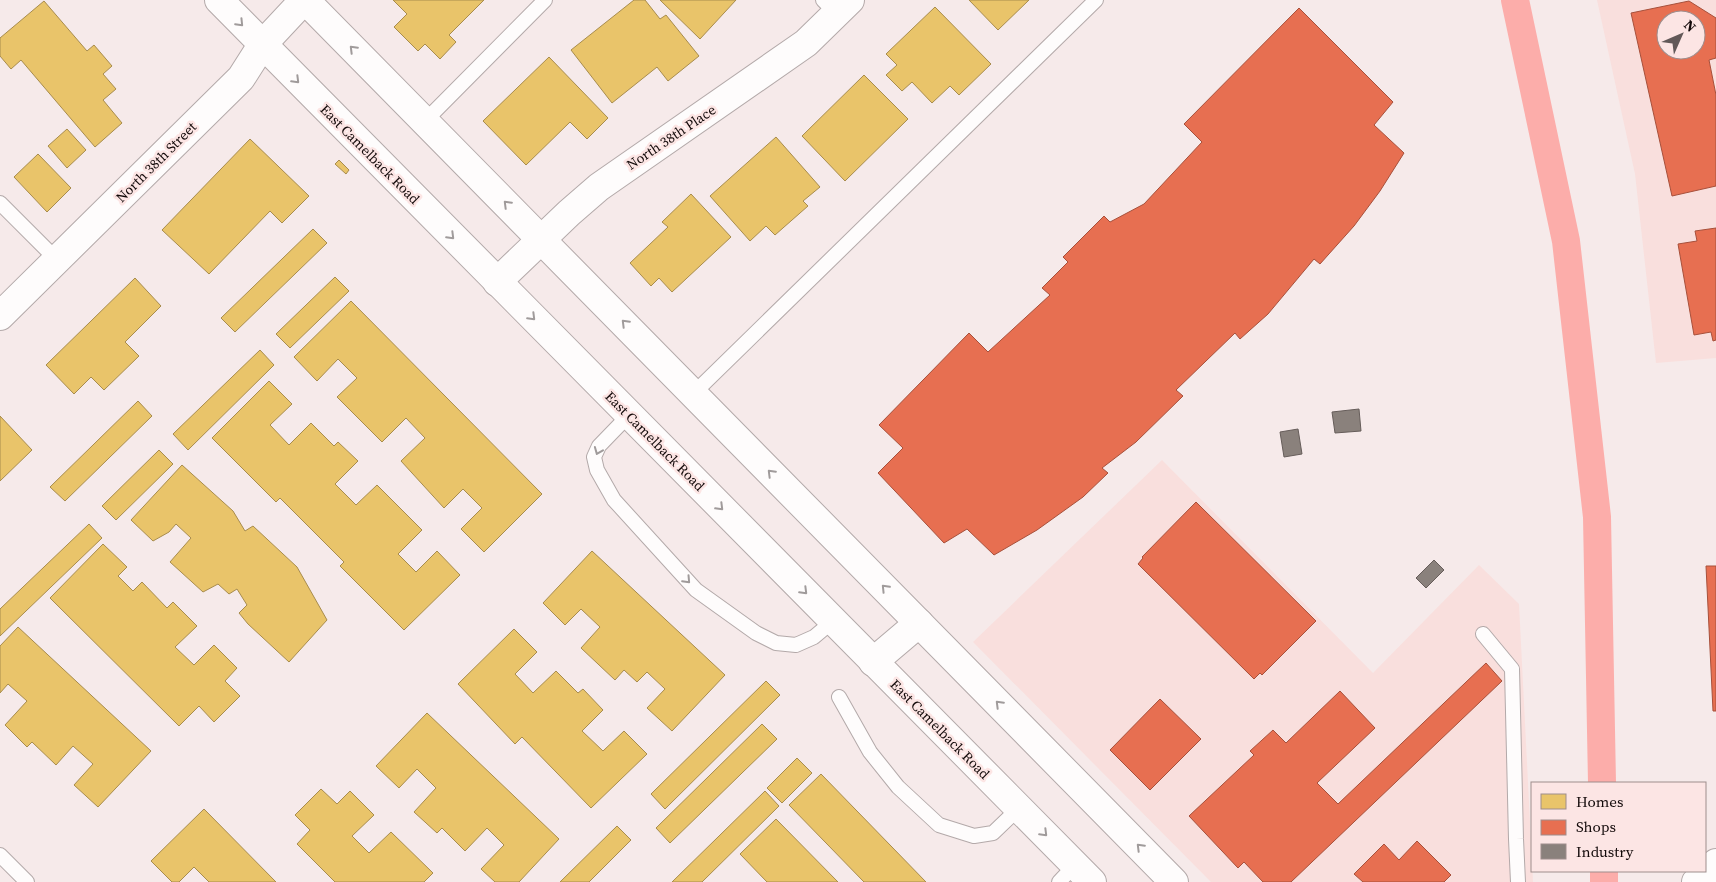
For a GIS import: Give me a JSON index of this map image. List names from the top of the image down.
{
  "streets": {
    "main road": ["North 38th Place", "East Camelback Road", "North 38th Street"]
  },
  "crossings": [
    ["North 38th Place", "East Camelback Road"],
    ["East Camelback Road", "North 38th Street"]
  ],
  "legend": ["Homes", "Shops", "Industry"],
  "north": "top right"
}
